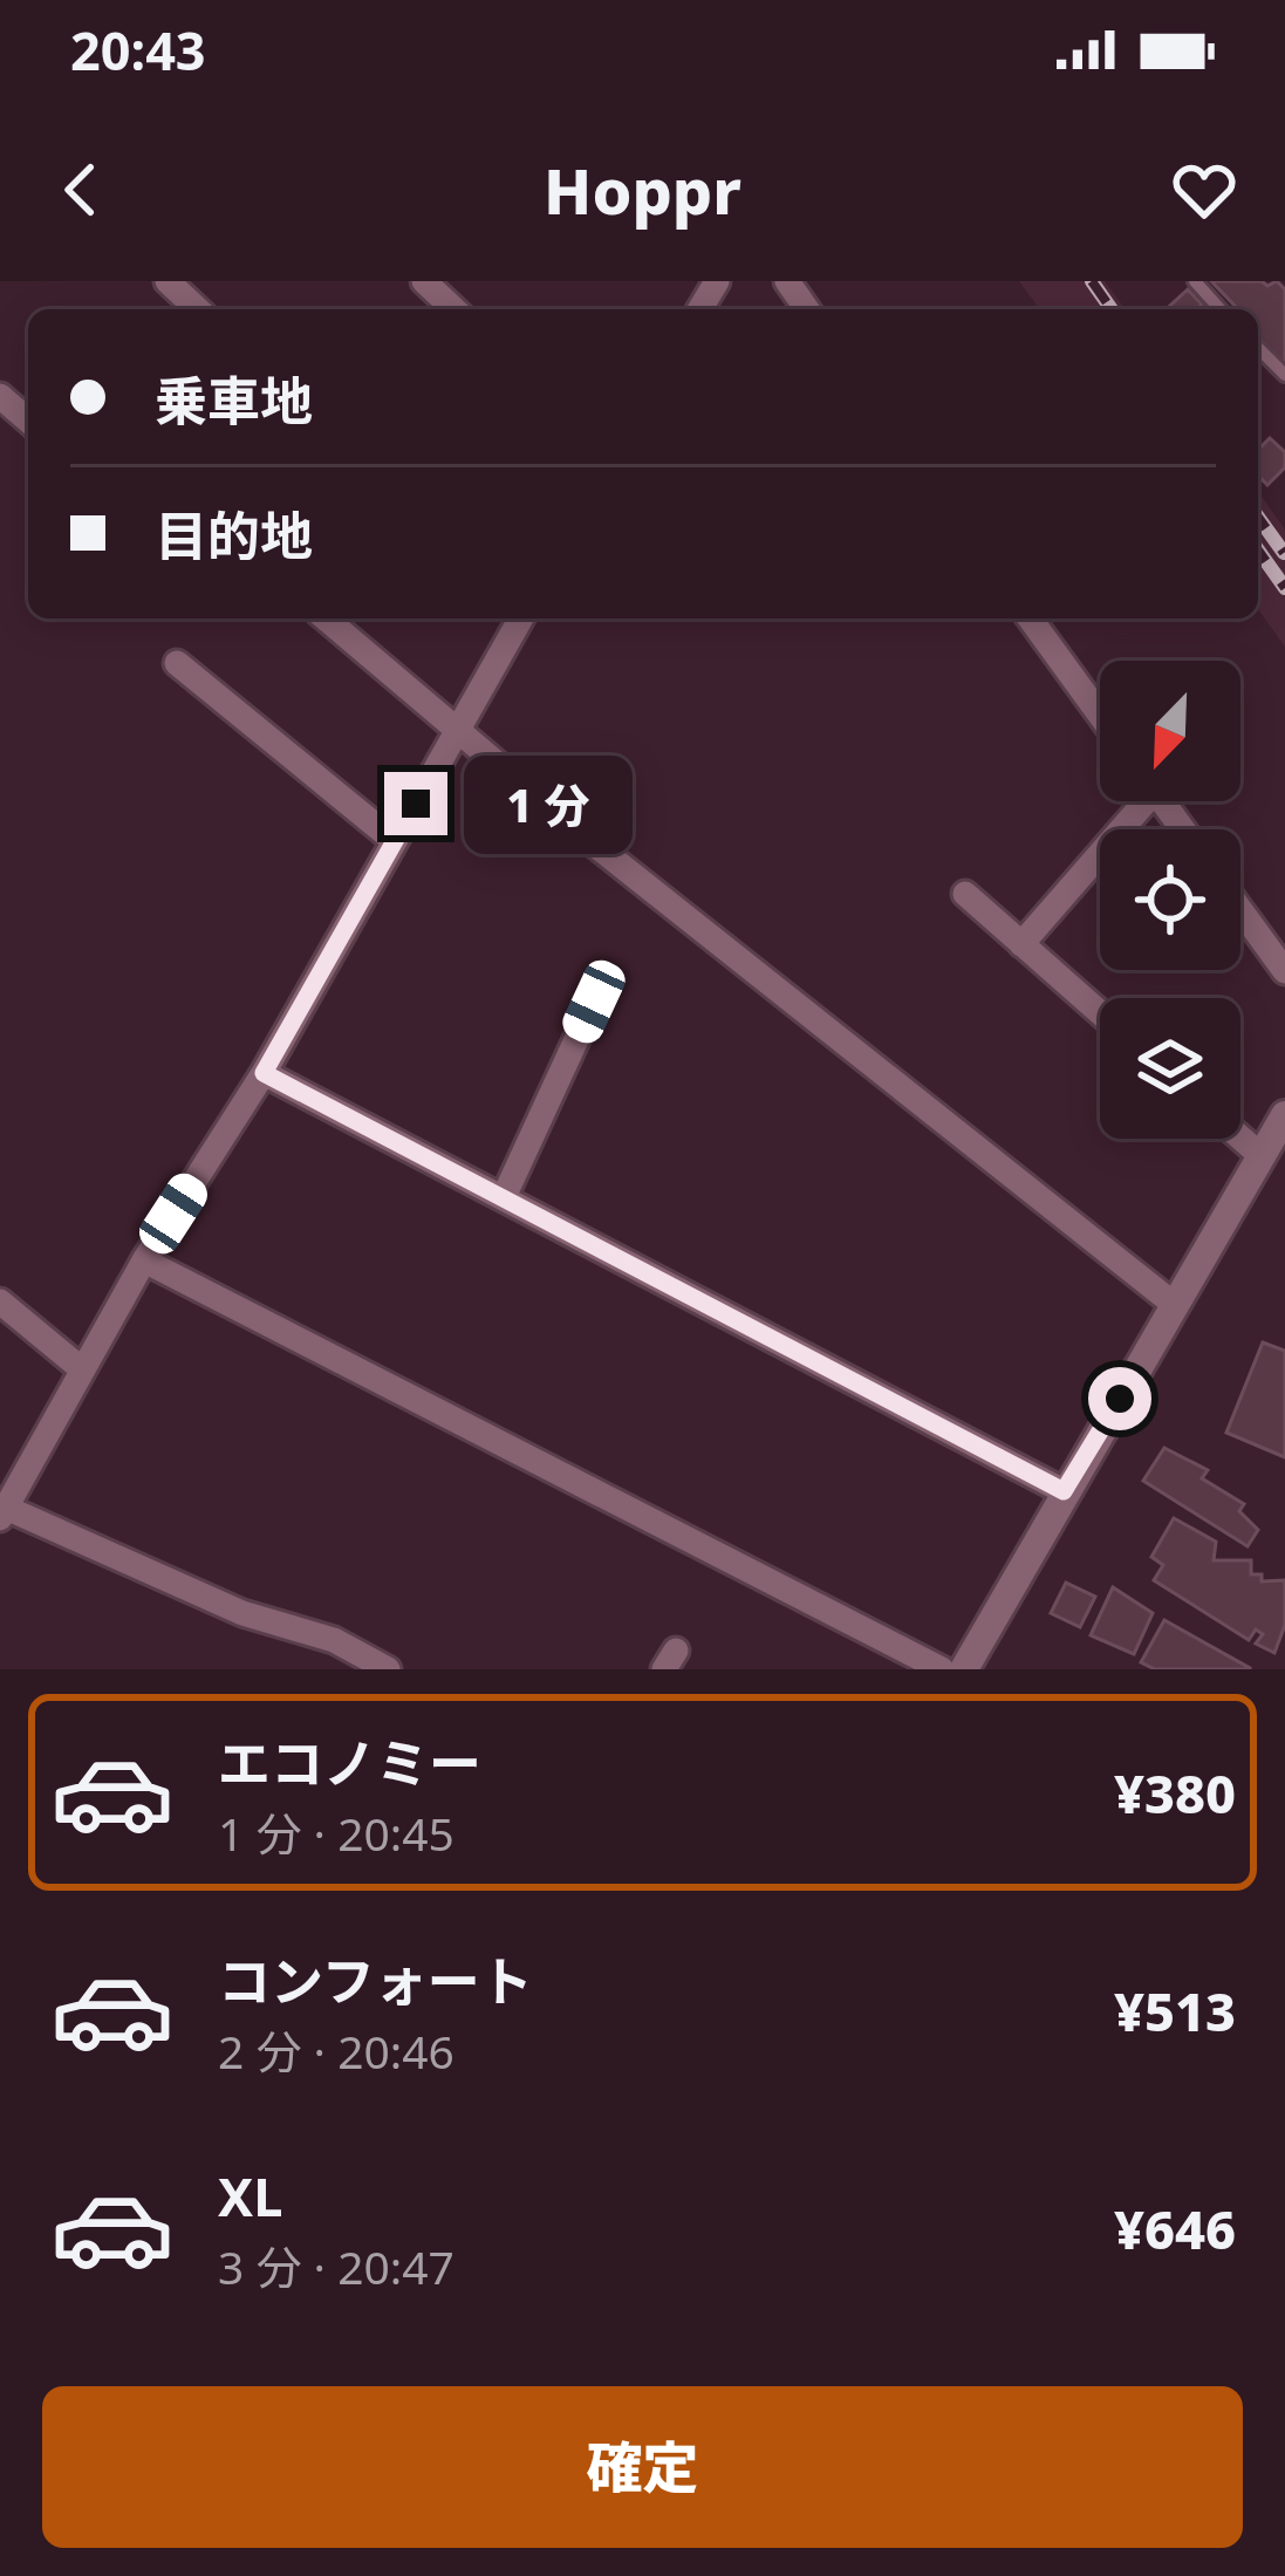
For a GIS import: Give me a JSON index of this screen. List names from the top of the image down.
{
  "north": "bottom left",
  "page": {
    "status": "20:43",
    "header": "Hoppr",
    "banner": ["乗車地", "目的地"],
    "bubble": "1 分",
    "list": [
      {
        "name": "エコノミー",
        "note": "1 分 · 20:45",
        "value": "¥380"
      },
      {
        "name": "コンフォート",
        "note": "2 分 · 20:46",
        "value": "¥513"
      },
      {
        "name": "XL",
        "note": "3 分 · 20:47",
        "value": "¥646"
      }
    ],
    "buttons": "確定"
  }
}
